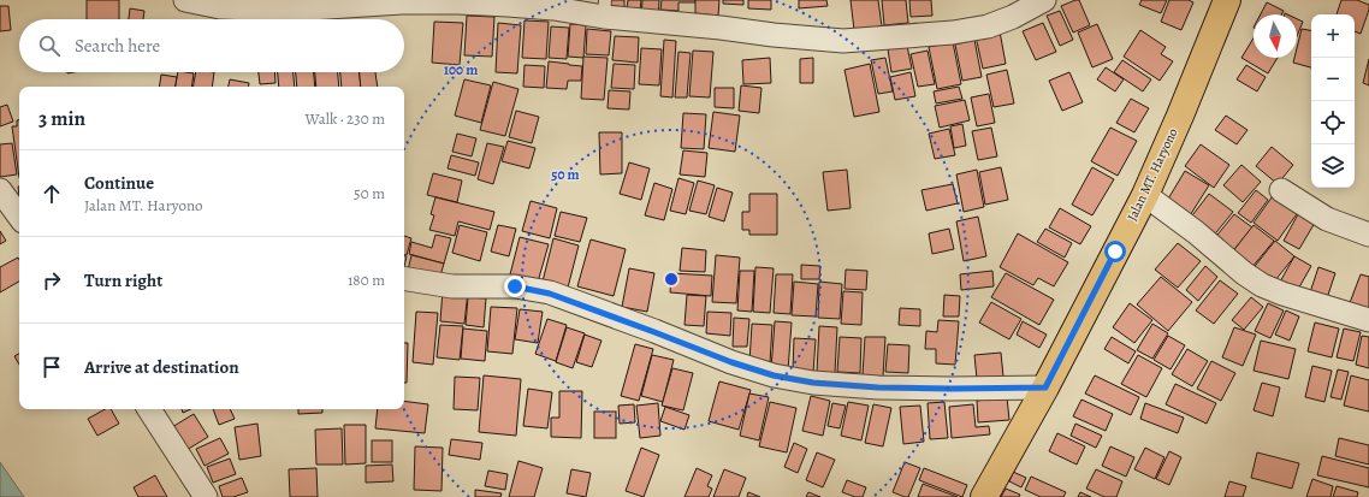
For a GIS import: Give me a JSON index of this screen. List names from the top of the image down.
{
  "streets": {
    "main road": ["Jalan MT. Haryono"]
  },
  "north": "bottom",
  "page": {
    "map_buttons": ["+", "−"],
    "search": "Search here",
    "heading": ["3 min", "Walk · 230 m"],
    "list": [
      ["Continue", "Jalan MT. Haryono", "50 m"],
      ["Turn right", "180 m"],
      "Arrive at destination"
    ]
  },
  "rings": ["100 m", "50 m"]
}
